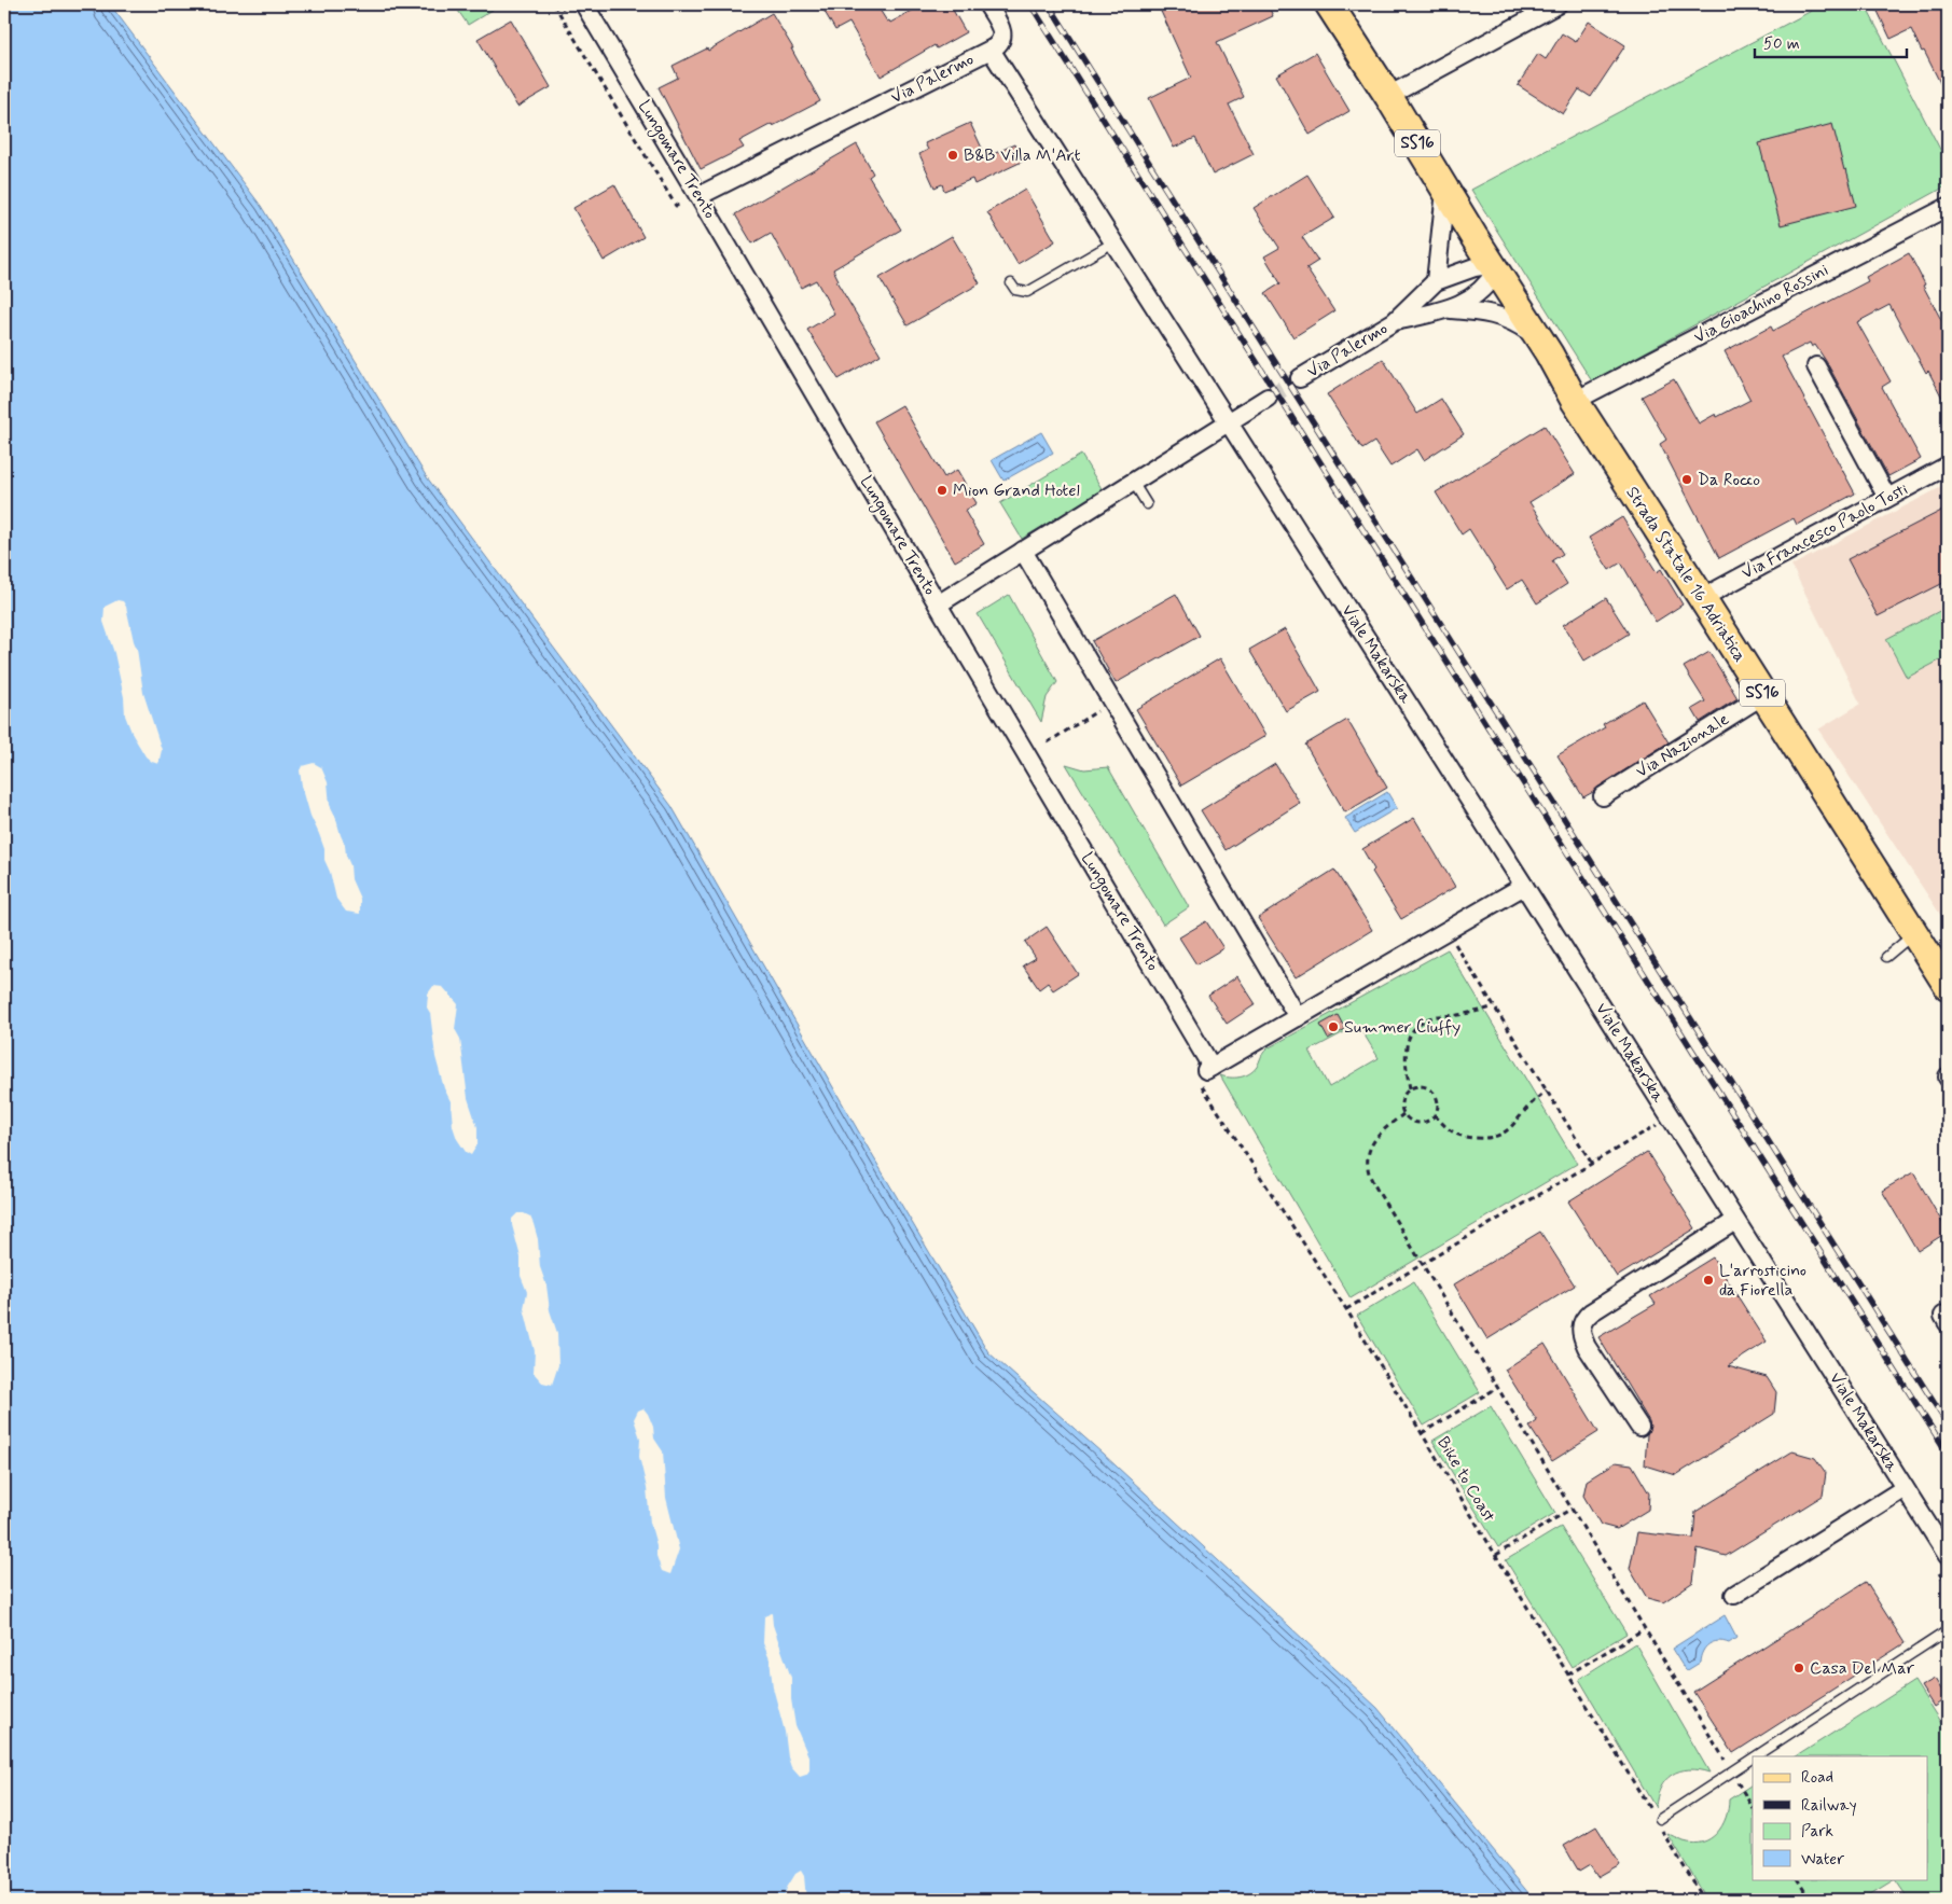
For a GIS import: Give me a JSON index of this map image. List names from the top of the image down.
{
  "streets": {
    "main road": ["SS16", "Strada Statale 16 Adriatica"],
    "street": [
      "Via Palermo",
      "Lungomare Trento",
      "Via Gioachino Rossini",
      "Via Francesco Paolo Tosti",
      "Viale Makarska",
      "Via Nazionale"
    ],
    "path": ["Bike to Coast"]
  },
  "crossings": [
    ["Via Palermo", "SS16"],
    ["Via Palermo", "Lungomare Trento"],
    ["Via Palermo", "Strada Statale 16 Adriatica"],
    ["Via Palermo", "Viale Makarska"],
    ["SS16", "Strada Statale 16 Adriatica"],
    ["Lungomare Trento", "Bike to Coast"],
    ["Via Gioachino Rossini", "Strada Statale 16 Adriatica"],
    ["Via Francesco Paolo Tosti", "Strada Statale 16 Adriatica"],
    ["Strada Statale 16 Adriatica", "Via Nazionale"]
  ],
  "places": [
    "B&B Villa M'Art",
    "Da Rocco",
    "Mion Grand Hotel",
    "Summer Ciuffy",
    "L'arrosticino da Fiorella",
    "Casa Del Mar"
  ],
  "legend": [
    "Road",
    "Railway",
    "Park",
    "Water"
  ],
  "scale_bar": "50 m"
}
